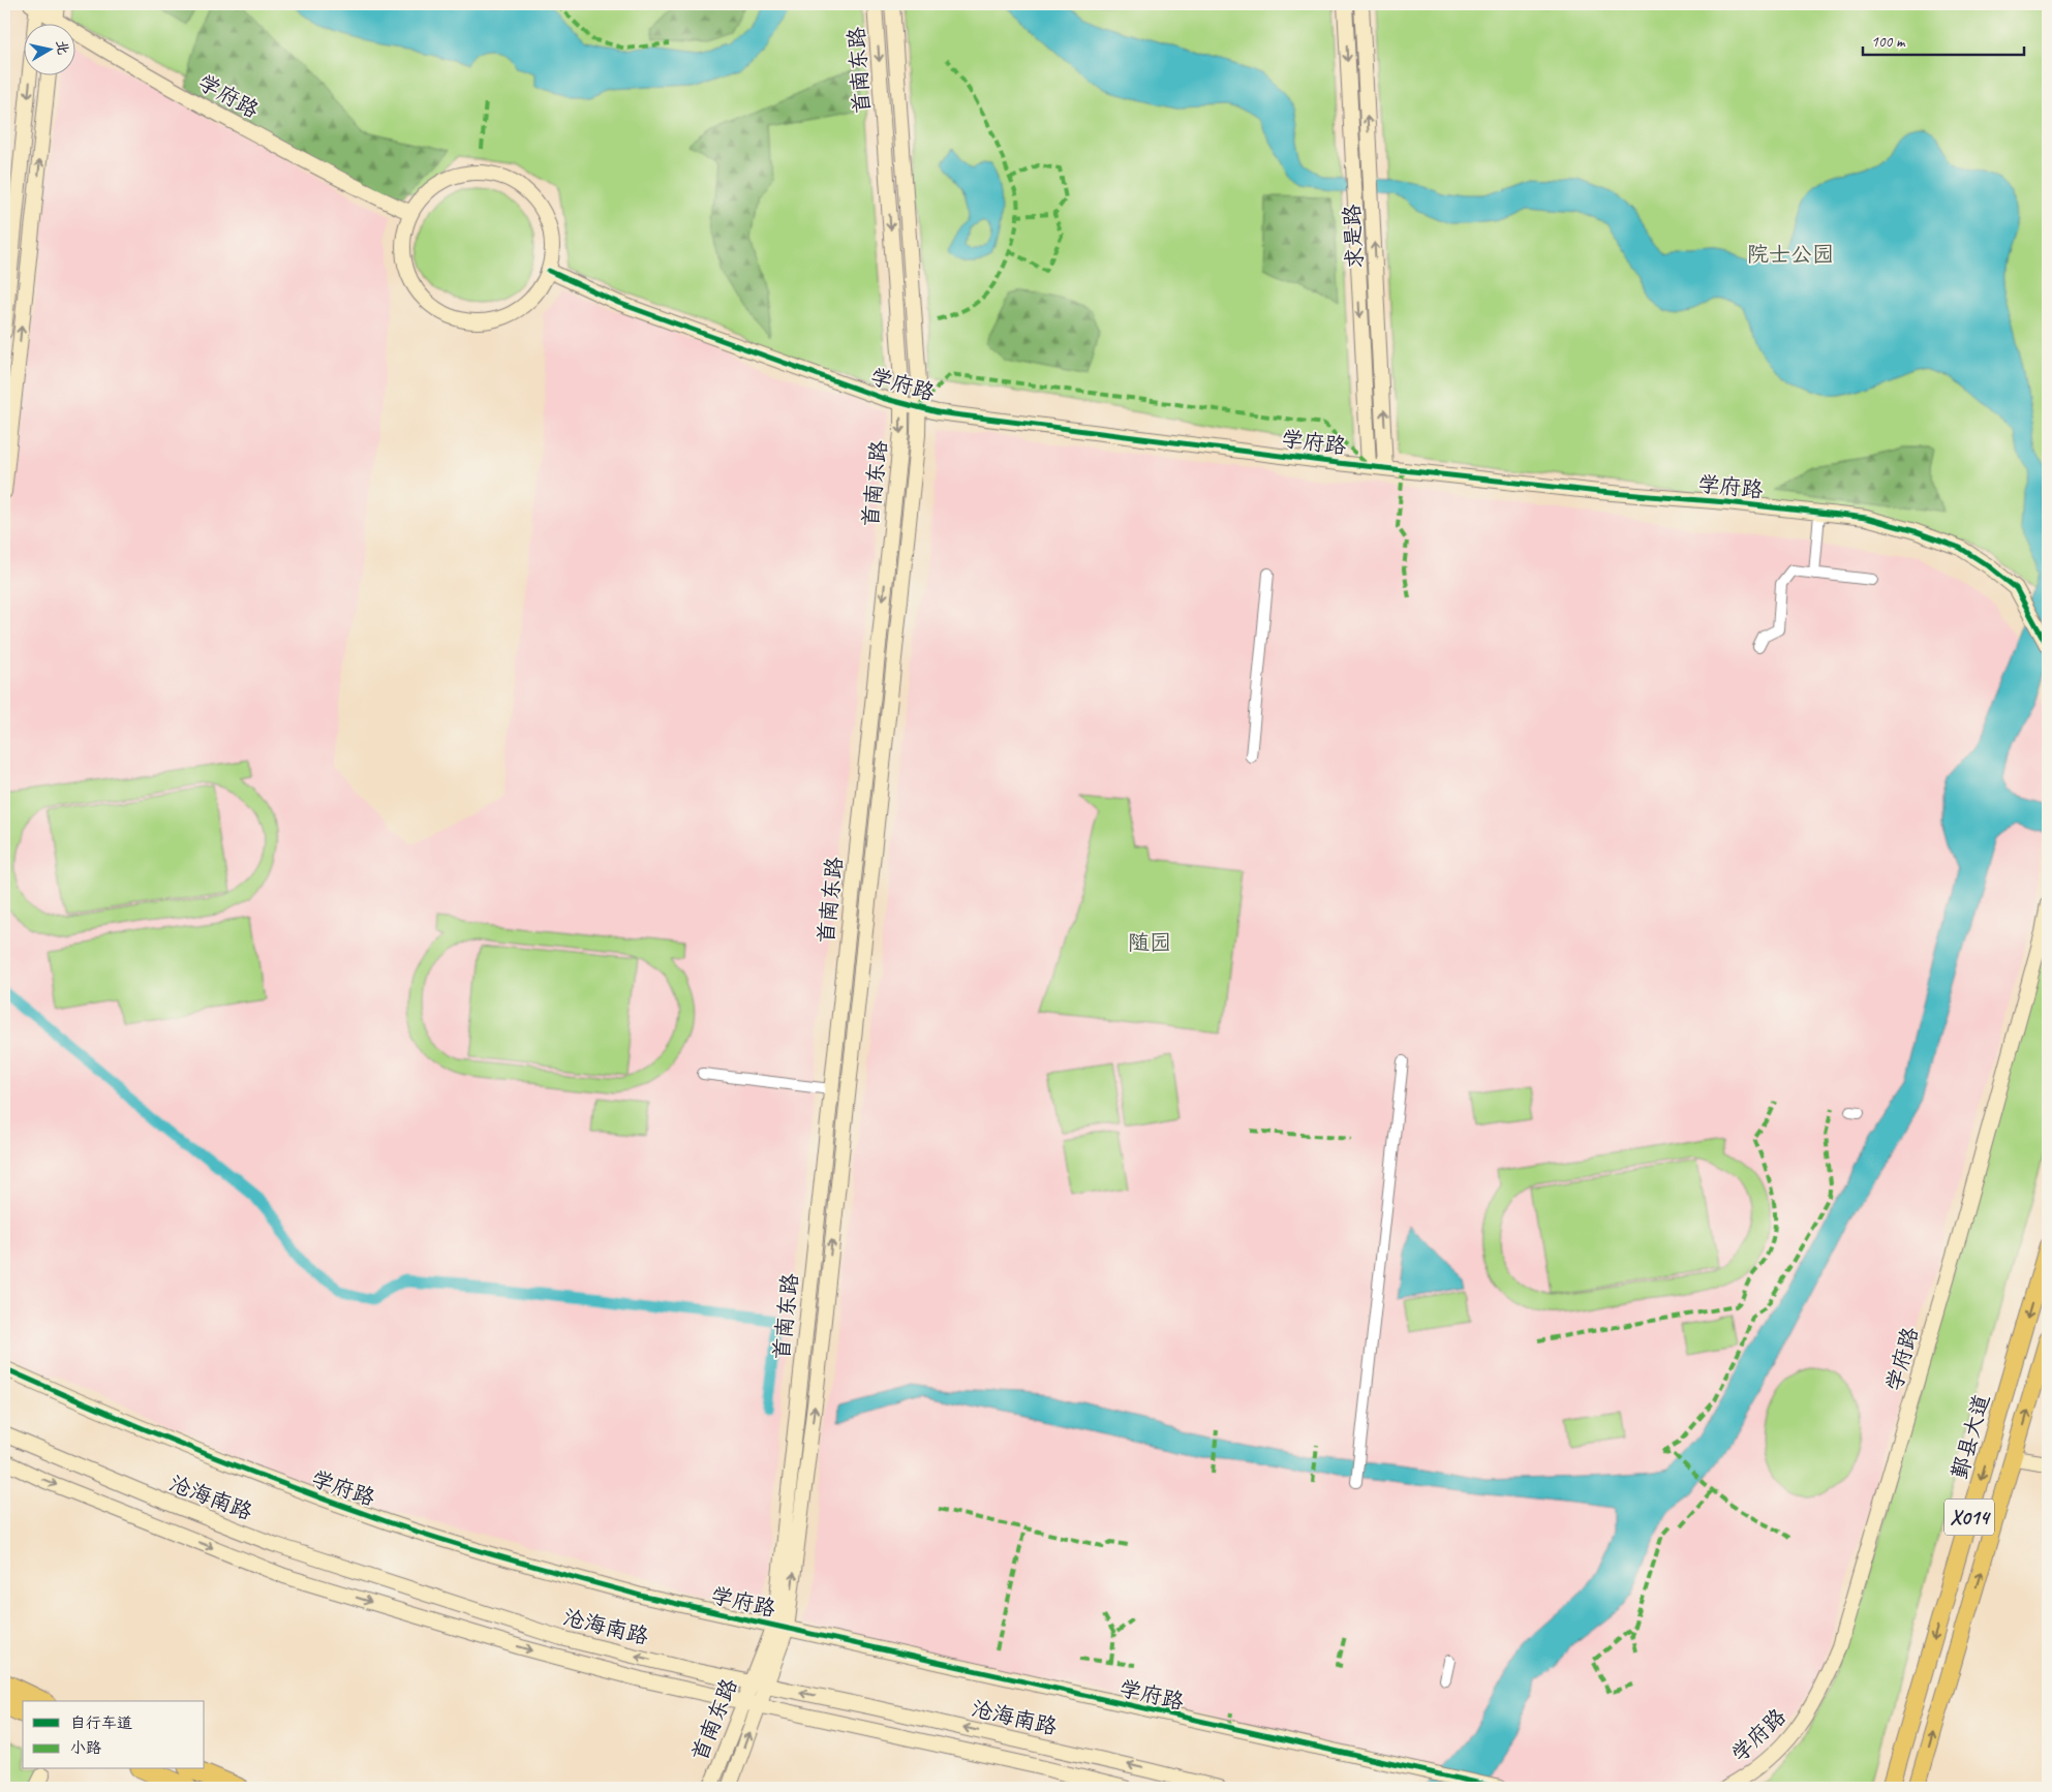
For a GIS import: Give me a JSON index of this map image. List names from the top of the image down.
{
  "streets": {
    "main road": [
      "首南东路",
      "学府路",
      "求是路",
      "鄞县大道",
      "沧海南路",
      "X014"
    ]
  },
  "crossings": [
    ["首南东路", "学府路"],
    ["首南东路", "沧海南路"],
    ["学府路", "求是路"]
  ],
  "parks": ["院士公园", "随园"],
  "legend": ["自行车道", "小路"],
  "scale_bar": "100 m",
  "north": "right"
}
